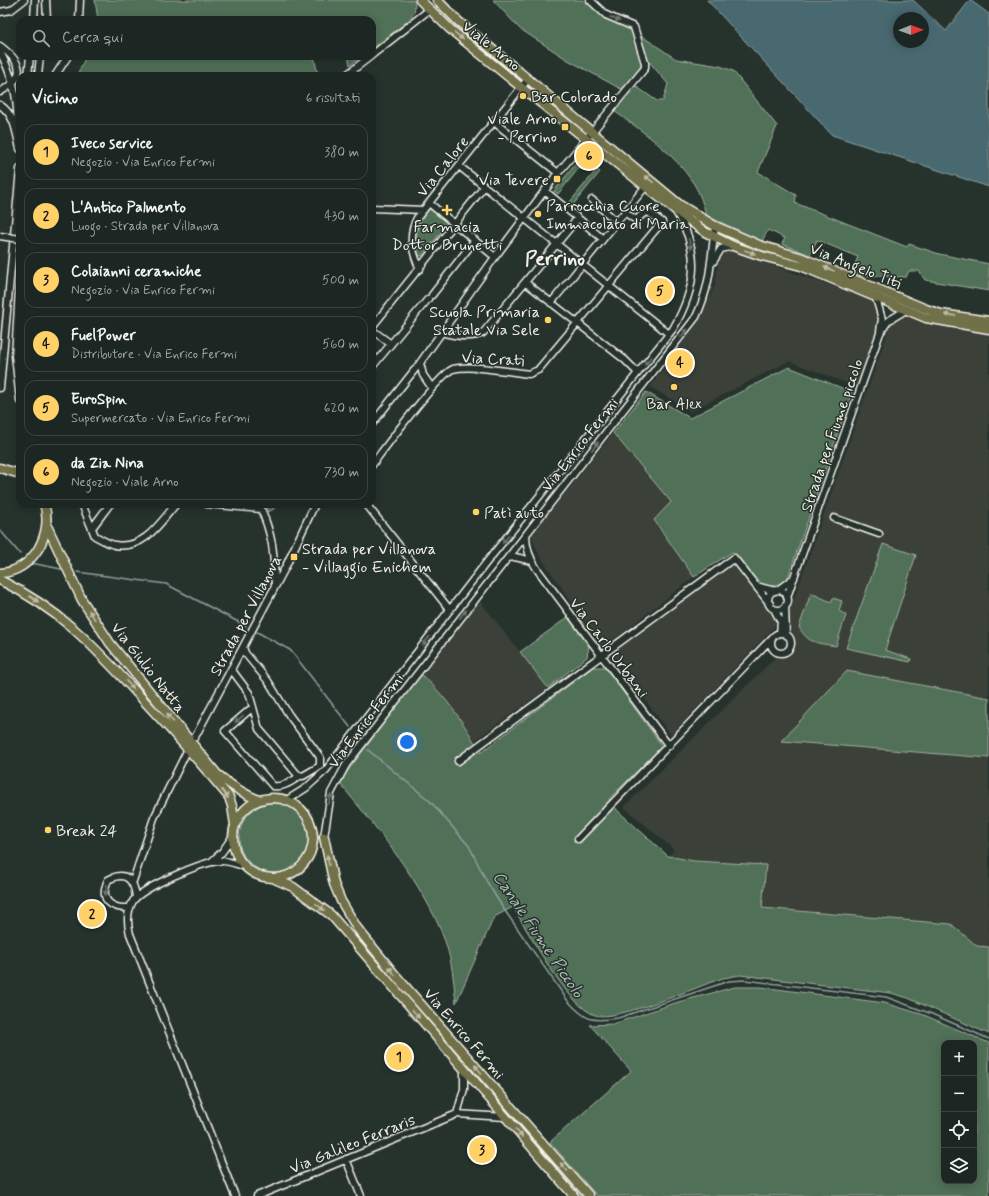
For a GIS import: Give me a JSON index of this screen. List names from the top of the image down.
{
  "streets": {
    "main road": [
      "Viale Arno",
      "Via Angelo Titi",
      "Via Enrico Fermi",
      "Via Giulio Natta"
    ],
    "street": [
      "Via Calore",
      "Via Crati",
      "Strada per Fiume piccolo",
      "Strada per Villanova",
      "Via Carlo Urbani",
      "Via Galileo Ferraris"
    ]
  },
  "crossings": [
    ["Viale Arno", "Via Calore"],
    ["Viale Arno", "Via Angelo Titi"],
    ["Viale Arno", "Via Enrico Fermi"],
    ["Via Angelo Titi", "Strada per Fiume piccolo"],
    ["Via Angelo Titi", "Via Enrico Fermi"],
    ["Via Enrico Fermi", "Via Carlo Urbani"],
    ["Via Enrico Fermi", "Via Giulio Natta"]
  ],
  "districts": ["Perrino"],
  "water": ["Canale Fiume Piccolo"],
  "places": {
    "other": [
      "Bar Colorado",
      "Parrocchia Cuore Immacolato di Maria",
      "Scuola Primaria Statale Via Sele",
      "Bar Alex",
      "Patì auto",
      "Break 24"
    ],
    "transit": ["Viale Arno - Perrino", "Via Tevere", "Strada per Villanova - Villaggio Enichem"],
    "health": ["Farmacia Dottor Brunetti"]
  },
  "north": "right",
  "page": {
    "search": "Cerca qui",
    "heading": ["Vicino", "6 risultati"],
    "list": [
      {
        "mark": "1",
        "name": "Iveco service",
        "note": "Negozio · Via Enrico Fermi",
        "value": "380 m"
      },
      {
        "mark": "2",
        "name": "L'Antico Palmento",
        "note": "Luogo · Strada per Villanova",
        "value": "430 m"
      },
      {
        "mark": "3",
        "name": "Colaianni ceramiche",
        "note": "Negozio · Via Enrico Fermi",
        "value": "500 m"
      },
      {
        "mark": "4",
        "name": "FuelPower",
        "note": "Distributore · Via Enrico Fermi",
        "value": "560 m"
      },
      {
        "mark": "5",
        "name": "EuroSpin",
        "note": "Supermercato · Via Enrico Fermi",
        "value": "620 m"
      },
      {
        "mark": "6",
        "name": "da Zia Nina",
        "note": "Negozio · Viale Arno",
        "value": "730 m"
      }
    ],
    "pins": [
      "6",
      "5",
      "4",
      "2",
      "1",
      "3"
    ],
    "map_buttons": ["+", "−"]
  }
}
